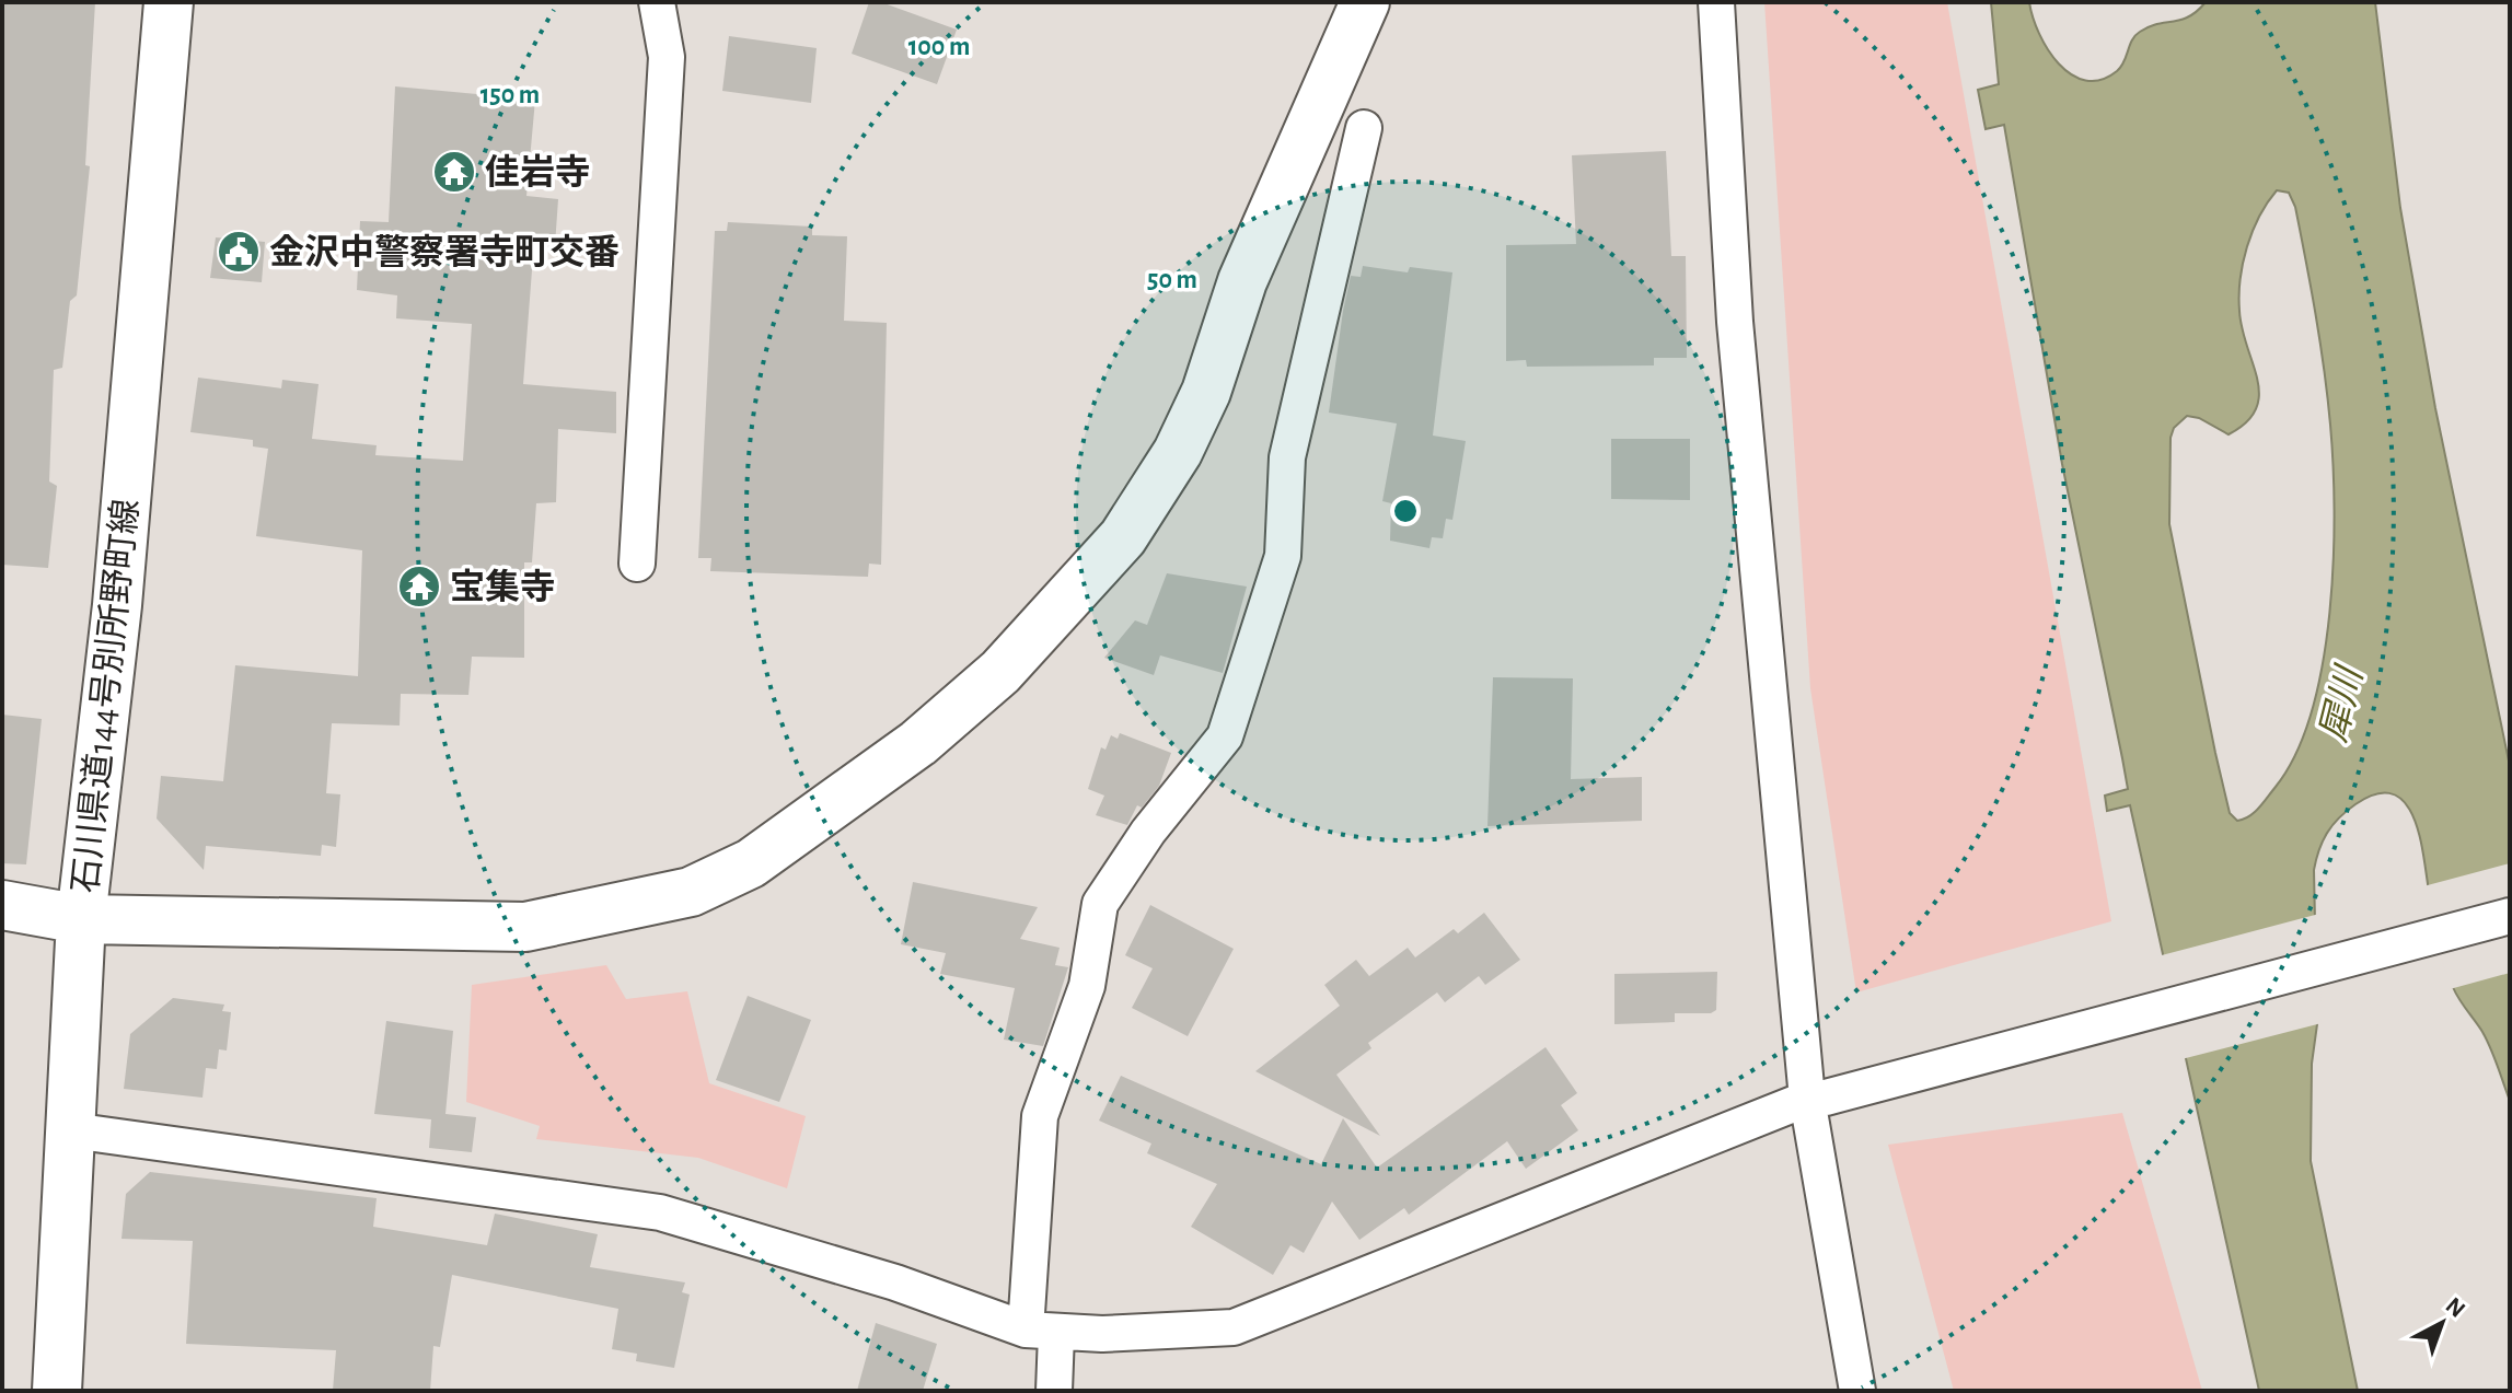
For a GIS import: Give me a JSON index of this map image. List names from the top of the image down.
{
  "streets": {
    "street": ["石川県道144号別所野町線"]
  },
  "water": ["犀川"],
  "places": {
    "temple": ["佳岩寺", "宝集寺"],
    "public building": ["金沢中警察署寺町交番"]
  },
  "north": "top right",
  "rings": ["100 m", "150 m", "50 m"]
}
